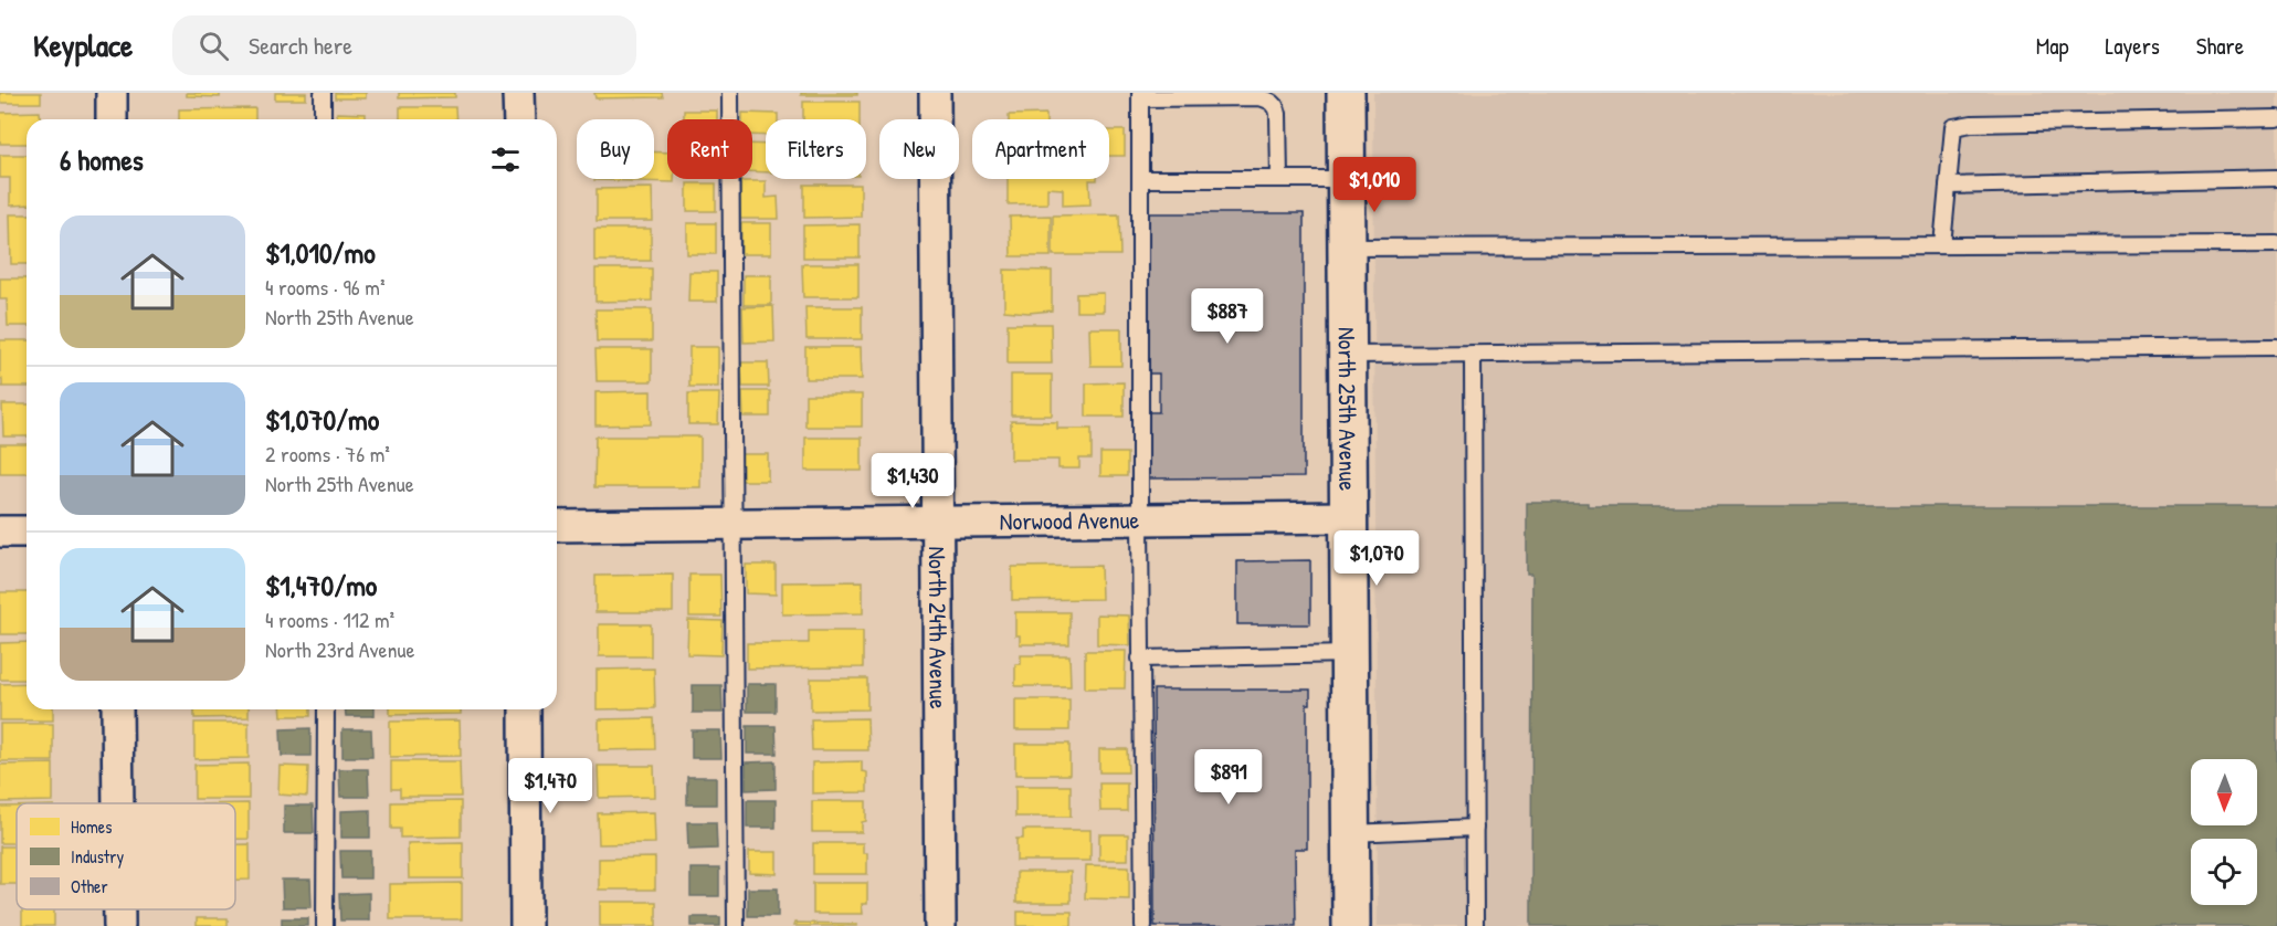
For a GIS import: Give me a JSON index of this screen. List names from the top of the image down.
{
  "streets": {
    "main road": ["North 25th Avenue"],
    "street": ["Norwood Avenue", "North 24th Avenue"]
  },
  "crossings": [
    ["North 25th Avenue", "Norwood Avenue"],
    ["Norwood Avenue", "North 24th Avenue"]
  ],
  "legend": ["Homes", "Industry", "Other"],
  "north": "bottom",
  "page": {
    "header": "Keyplace",
    "search": "Search here",
    "nav": ["Map", "Layers", "Share"],
    "chip": [
      "Buy",
      "Rent",
      "Filters",
      "New",
      "Apartment"
    ],
    "heading": "6 homes",
    "price": [
      "$1,010",
      "$887",
      "$1,430",
      "$1,070",
      "$891",
      "$1,470"
    ],
    "list": [
      {
        "name": "$1,010/mo",
        "note": "4 rooms · 96 m² · North 25th Avenue"
      },
      {
        "name": "$1,070/mo",
        "note": "2 rooms · 76 m² · North 25th Avenue"
      },
      {
        "name": "$1,470/mo",
        "note": "4 rooms · 112 m² · North 23rd Avenue"
      }
    ]
  }
}
